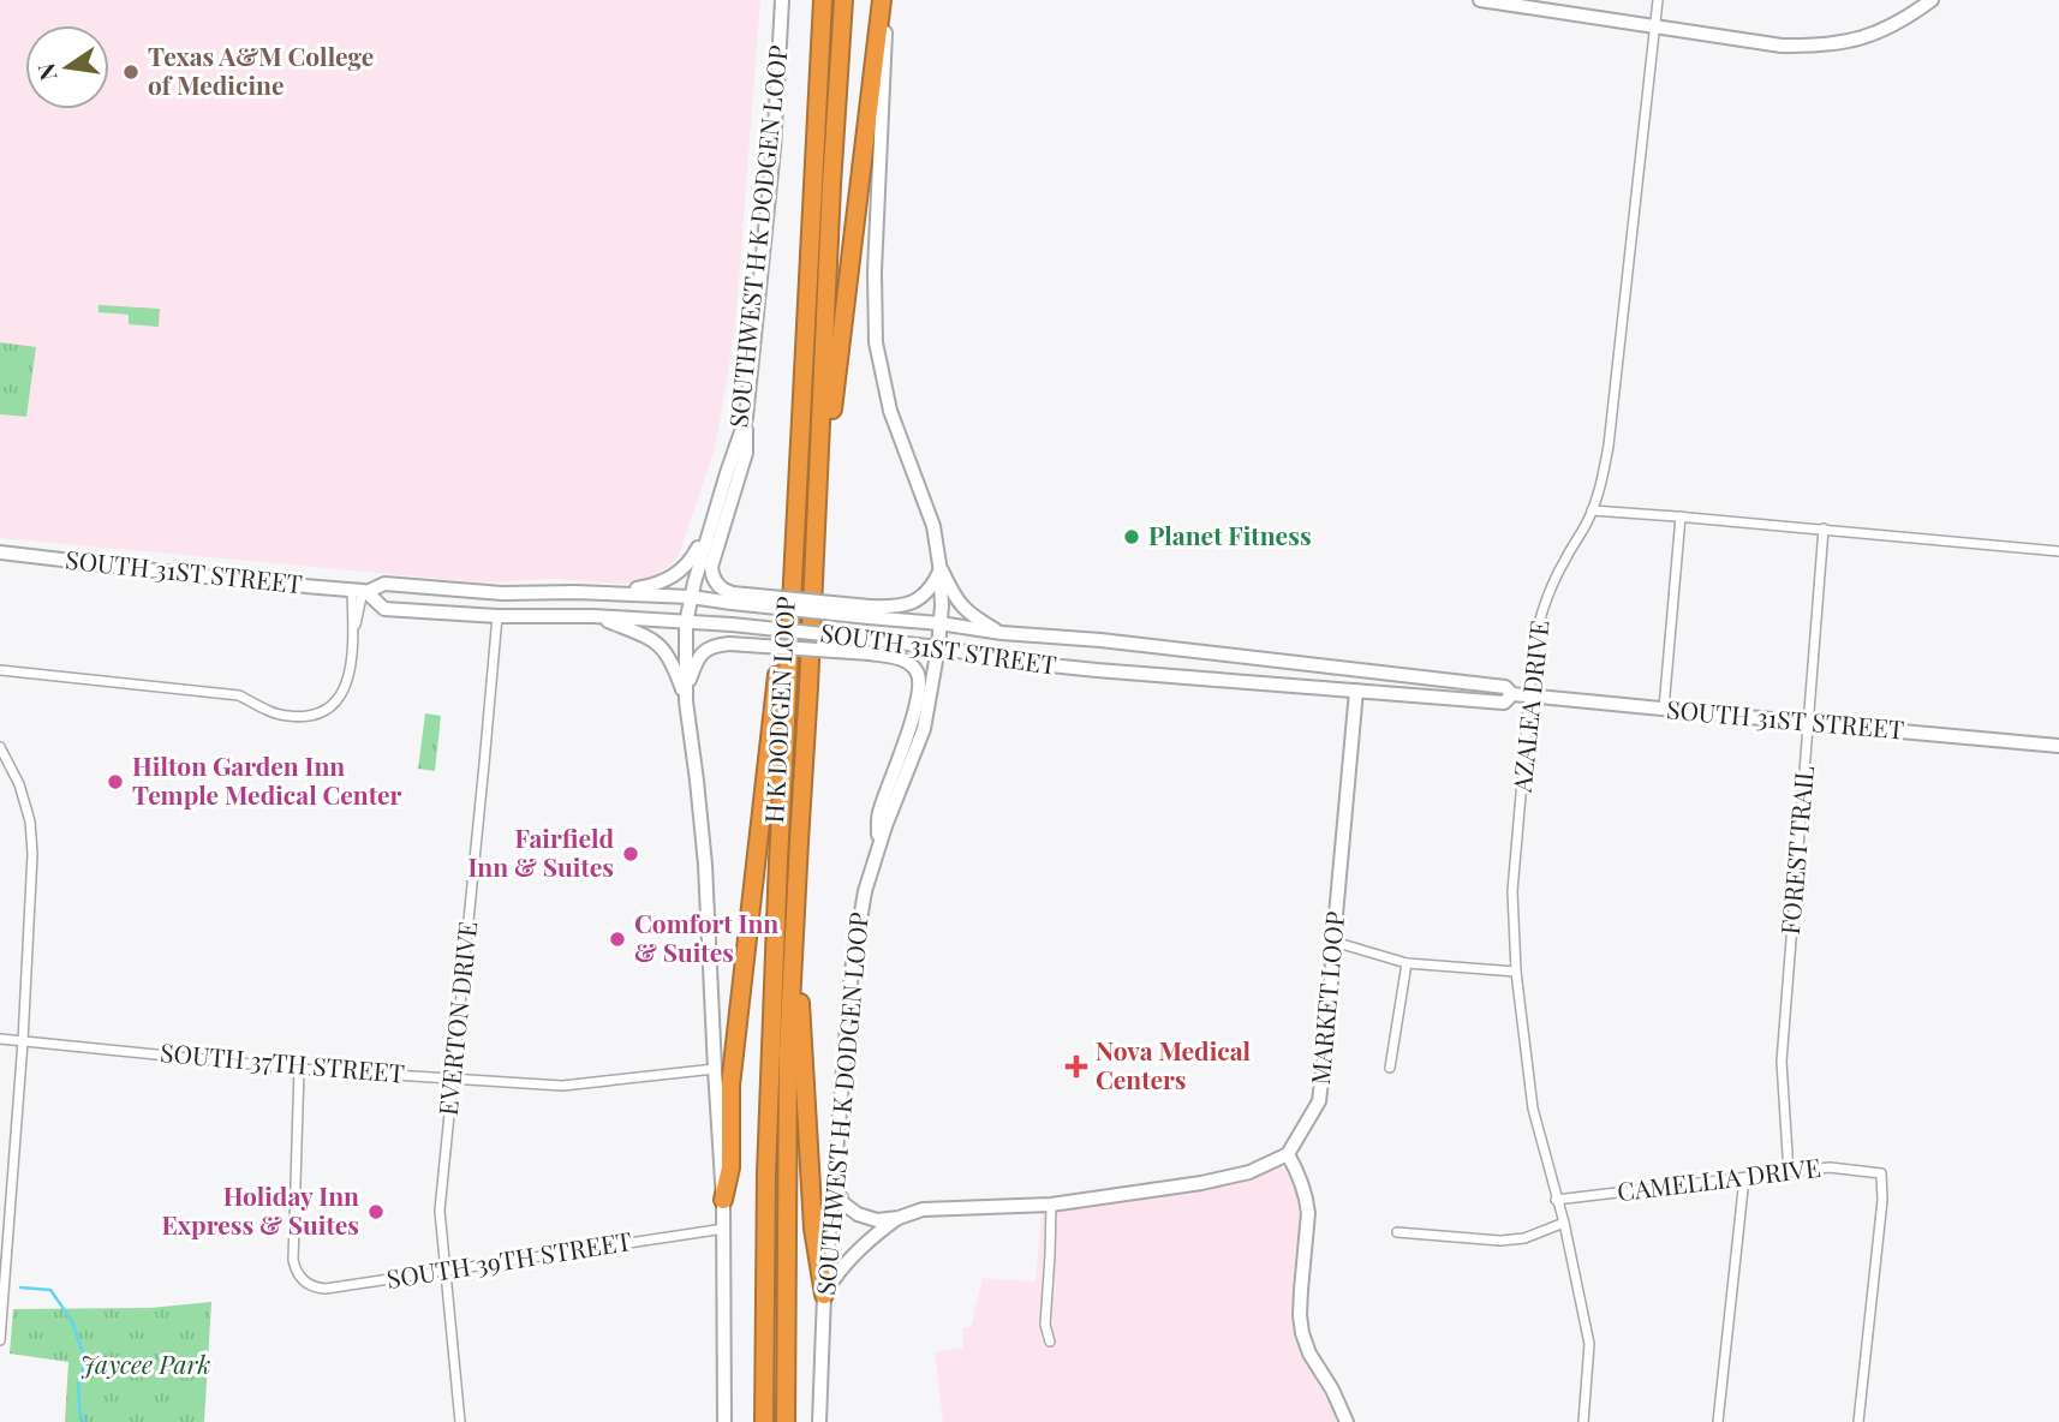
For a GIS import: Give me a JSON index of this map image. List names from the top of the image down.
{
  "streets": {
    "highway": ["H K DODGEN LOOP"],
    "main road": ["SOUTHWEST H K DODGEN LOOP", "SOUTH 31ST STREET", "MARKET LOOP"],
    "street": [
      "AZALEA DRIVE",
      "FOREST TRAIL",
      "EVERTON DRIVE",
      "SOUTH 37TH STREET",
      "CAMELLIA DRIVE",
      "SOUTH 39TH STREET"
    ]
  },
  "crossings": [
    ["SOUTHWEST H K DODGEN LOOP", "SOUTH 31ST STREET"],
    ["SOUTHWEST H K DODGEN LOOP", "SOUTH 37TH STREET"],
    ["SOUTHWEST H K DODGEN LOOP", "SOUTH 39TH STREET"],
    ["SOUTH 31ST STREET", "AZALEA DRIVE"],
    ["SOUTH 31ST STREET", "FOREST TRAIL"],
    ["SOUTH 31ST STREET", "MARKET LOOP"],
    ["SOUTH 31ST STREET", "EVERTON DRIVE"],
    ["AZALEA DRIVE", "CAMELLIA DRIVE"],
    ["FOREST TRAIL", "CAMELLIA DRIVE"],
    ["EVERTON DRIVE", "SOUTH 37TH STREET"],
    ["EVERTON DRIVE", "SOUTH 39TH STREET"],
    ["SOUTH 37TH STREET", "SOUTH 39TH STREET"]
  ],
  "parks": ["Jaycee Park"],
  "places": {
    "other": [
      "Texas A&M College of Medicine",
      "Planet Fitness",
      "Hilton Garden Inn Temple Medical Center",
      "Fairfield Inn & Suites",
      "Comfort Inn & Suites",
      "Holiday Inn Express & Suites"
    ],
    "health": ["Nova Medical Centers"]
  },
  "north": "left"
}
